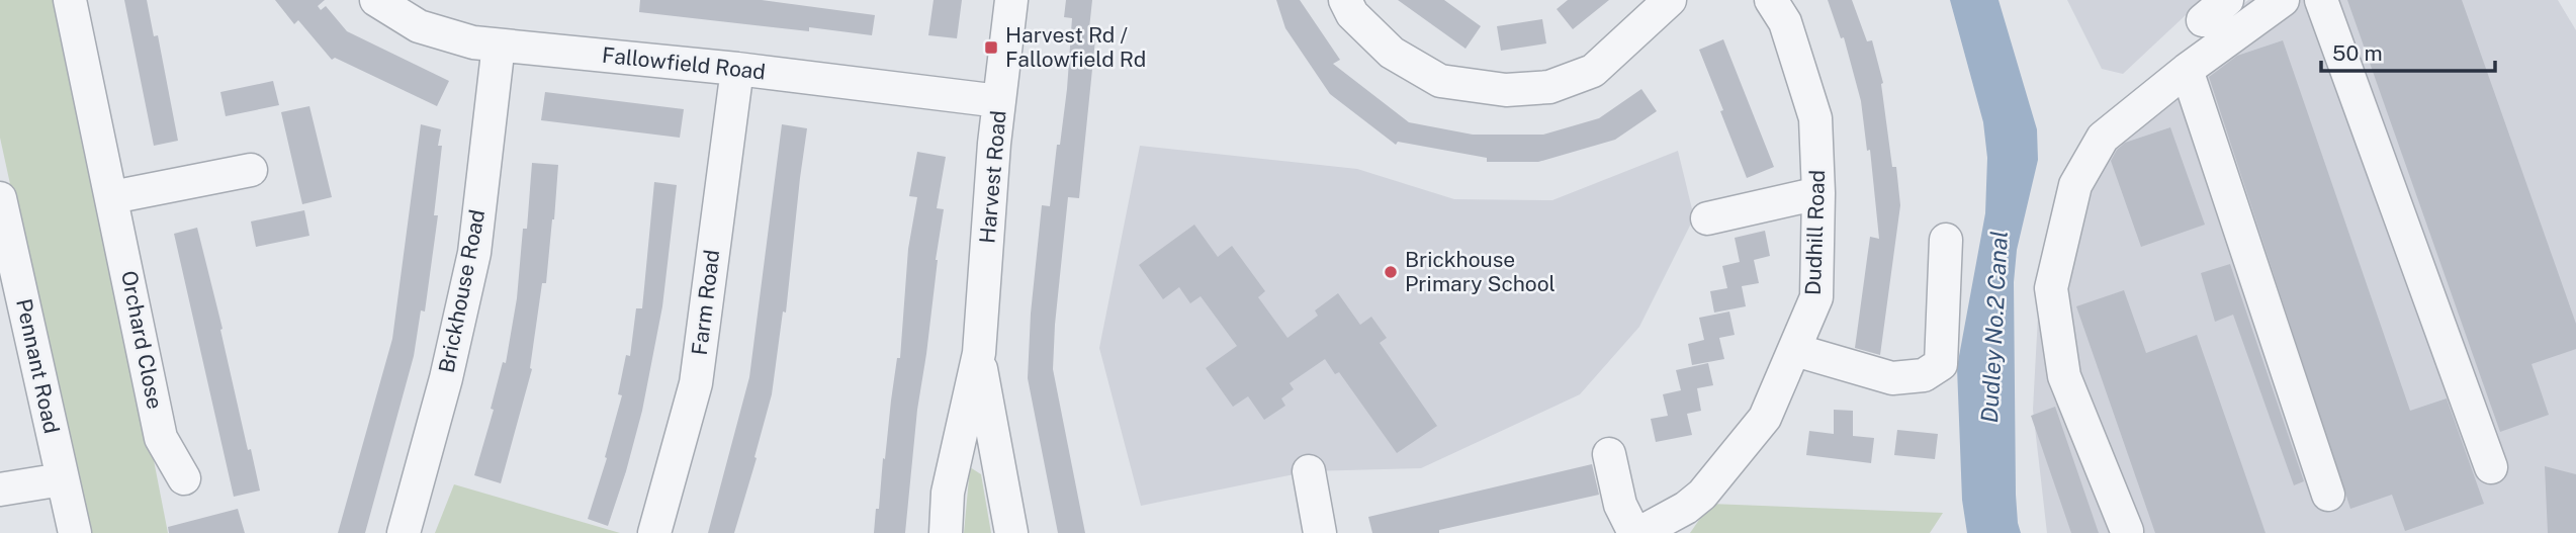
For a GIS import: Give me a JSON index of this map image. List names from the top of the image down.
{
  "streets": {
    "street": [
      "Fallowfield Road",
      "Harvest Road",
      "Dudhill Road",
      "Brickhouse Road",
      "Farm Road",
      "Orchard Close",
      "Pennant Road"
    ]
  },
  "crossings": [
    ["Fallowfield Road", "Harvest Road"],
    ["Fallowfield Road", "Brickhouse Road"],
    ["Fallowfield Road", "Farm Road"]
  ],
  "water": ["Dudley No.2 Canal"],
  "places": {
    "transit": ["Harvest Rd / Fallowfield Rd"],
    "other": ["Brickhouse Primary School"]
  },
  "scale_bar": "50 m"
}
